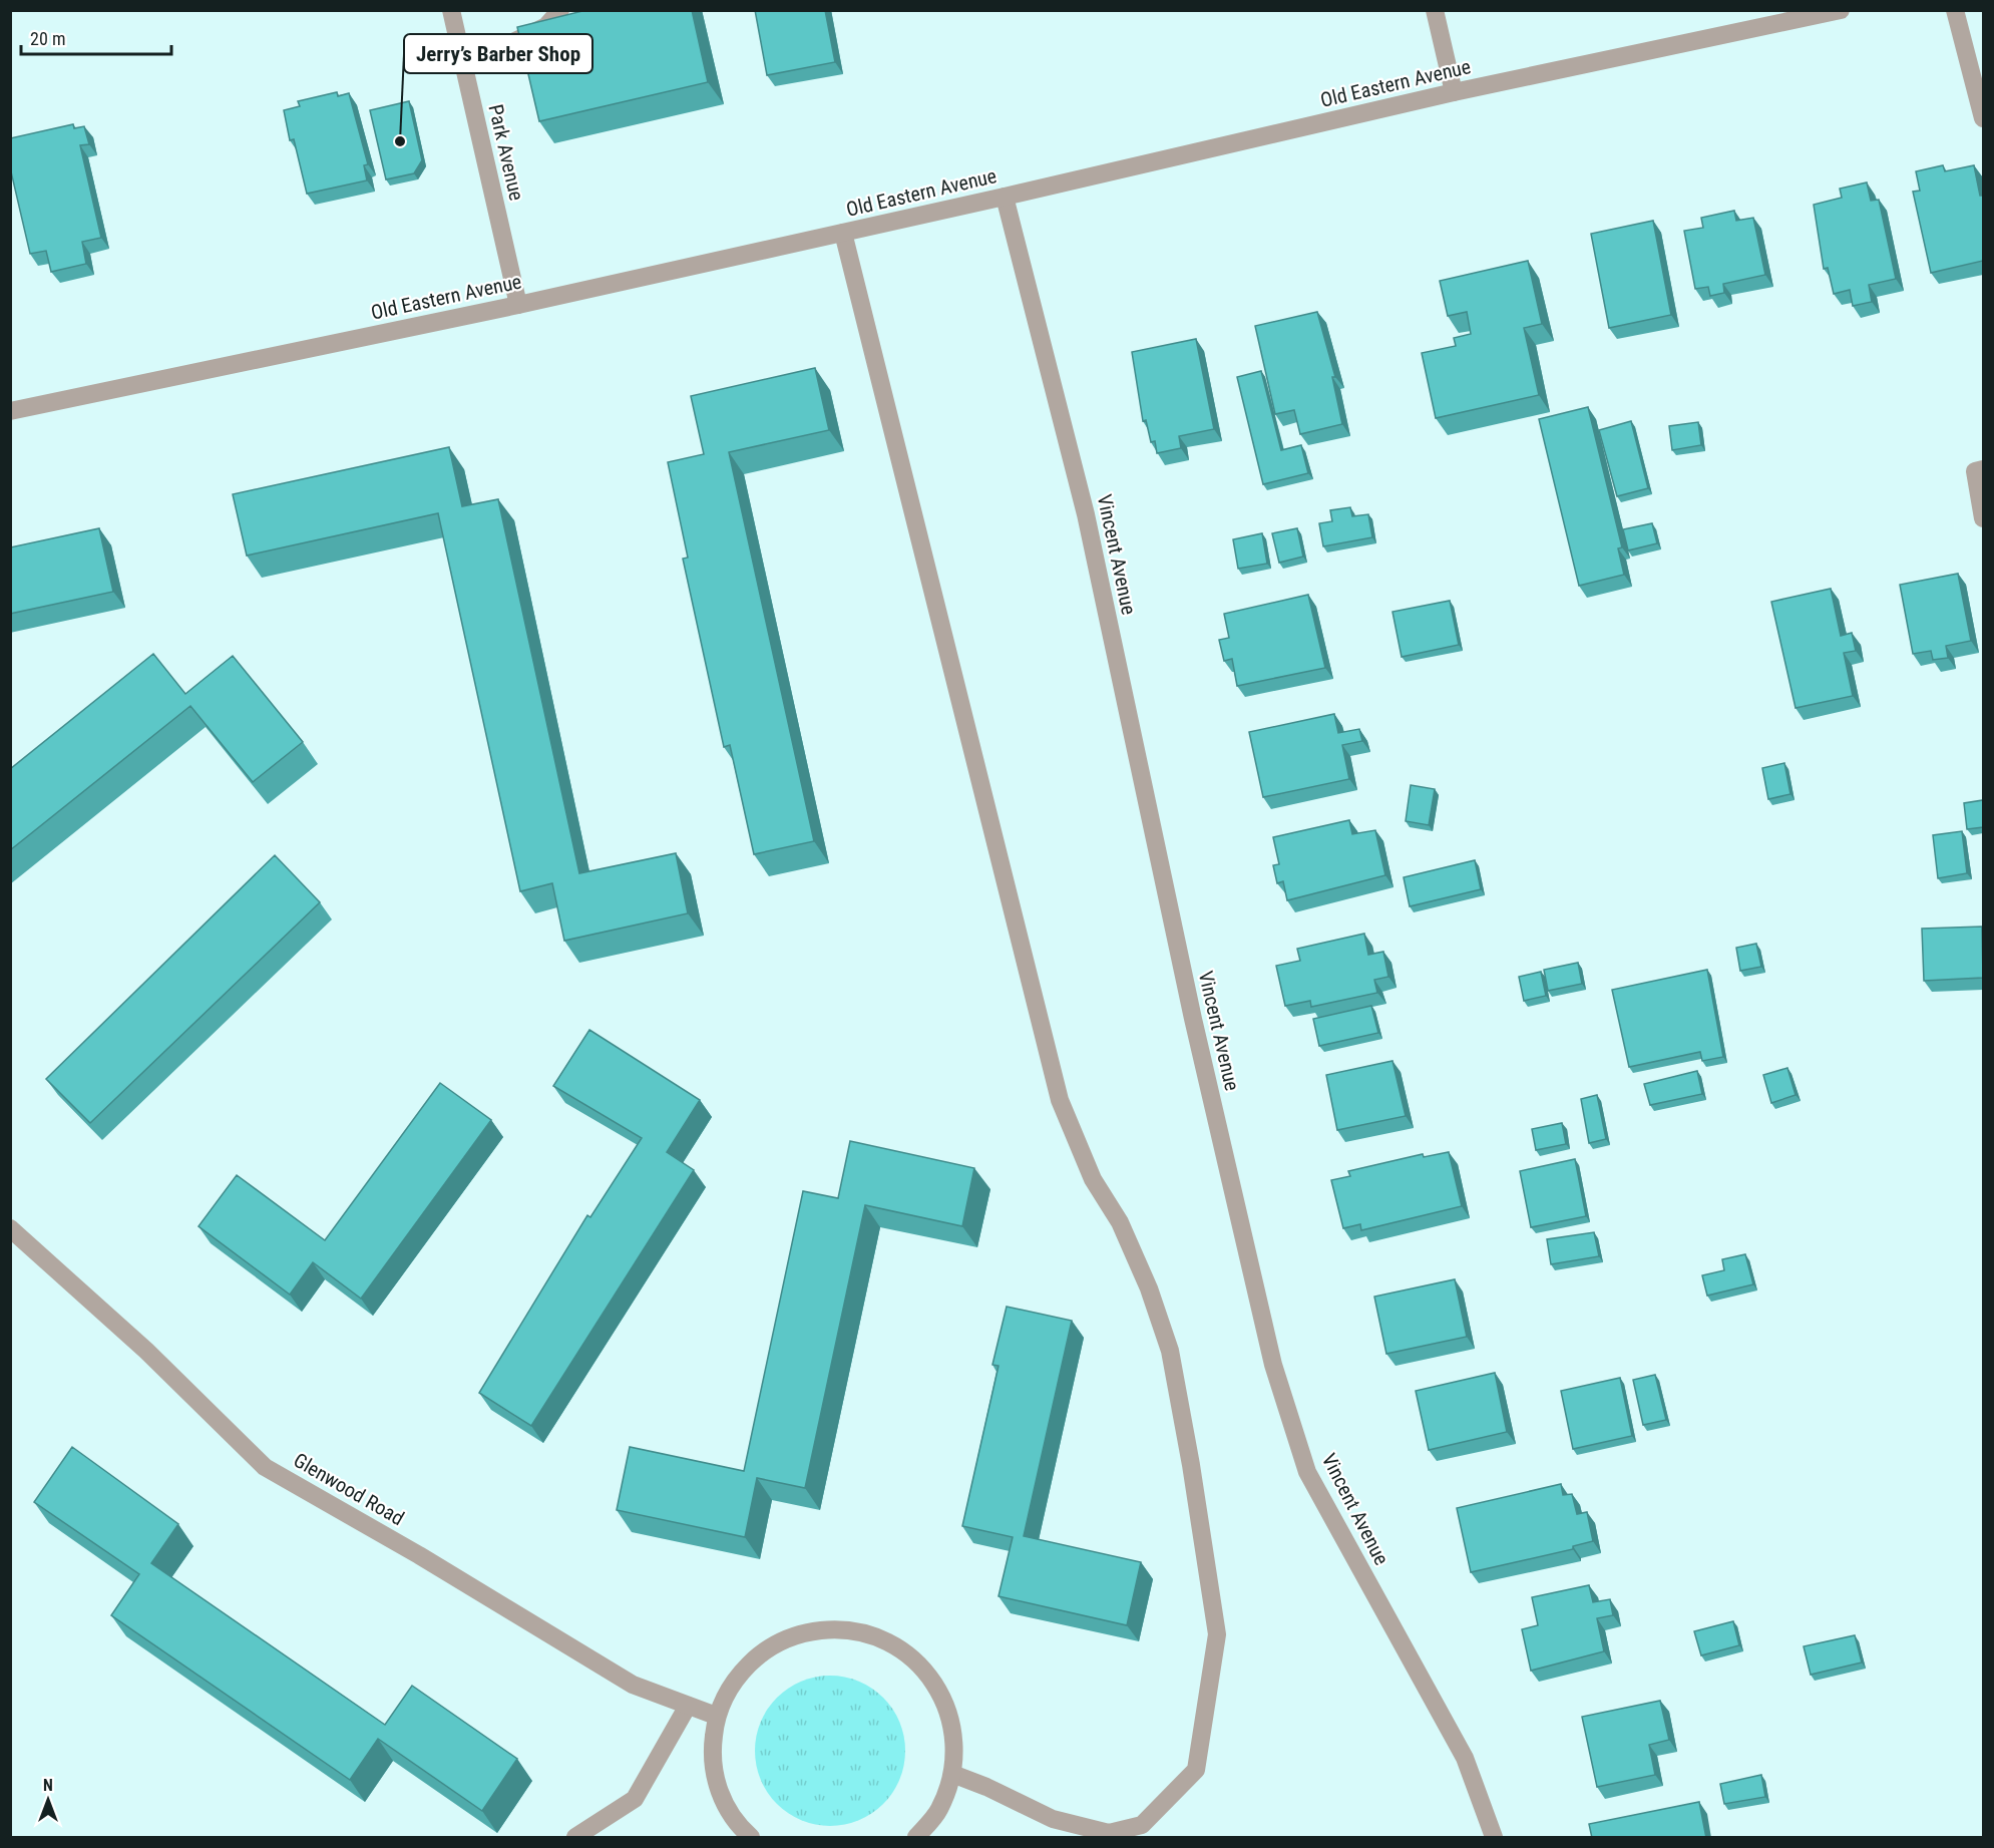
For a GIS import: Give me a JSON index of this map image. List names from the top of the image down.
{
  "streets": {
    "street": [
      "Old Eastern Avenue",
      "Park Avenue",
      "Vincent Avenue",
      "Glenwood Road"
    ]
  },
  "crossings": [
    ["Old Eastern Avenue", "Park Avenue"],
    ["Old Eastern Avenue", "Vincent Avenue"]
  ],
  "places": ["Jerry’s Barber Shop"],
  "scale_bar": "20 m",
  "north": "top"
}
